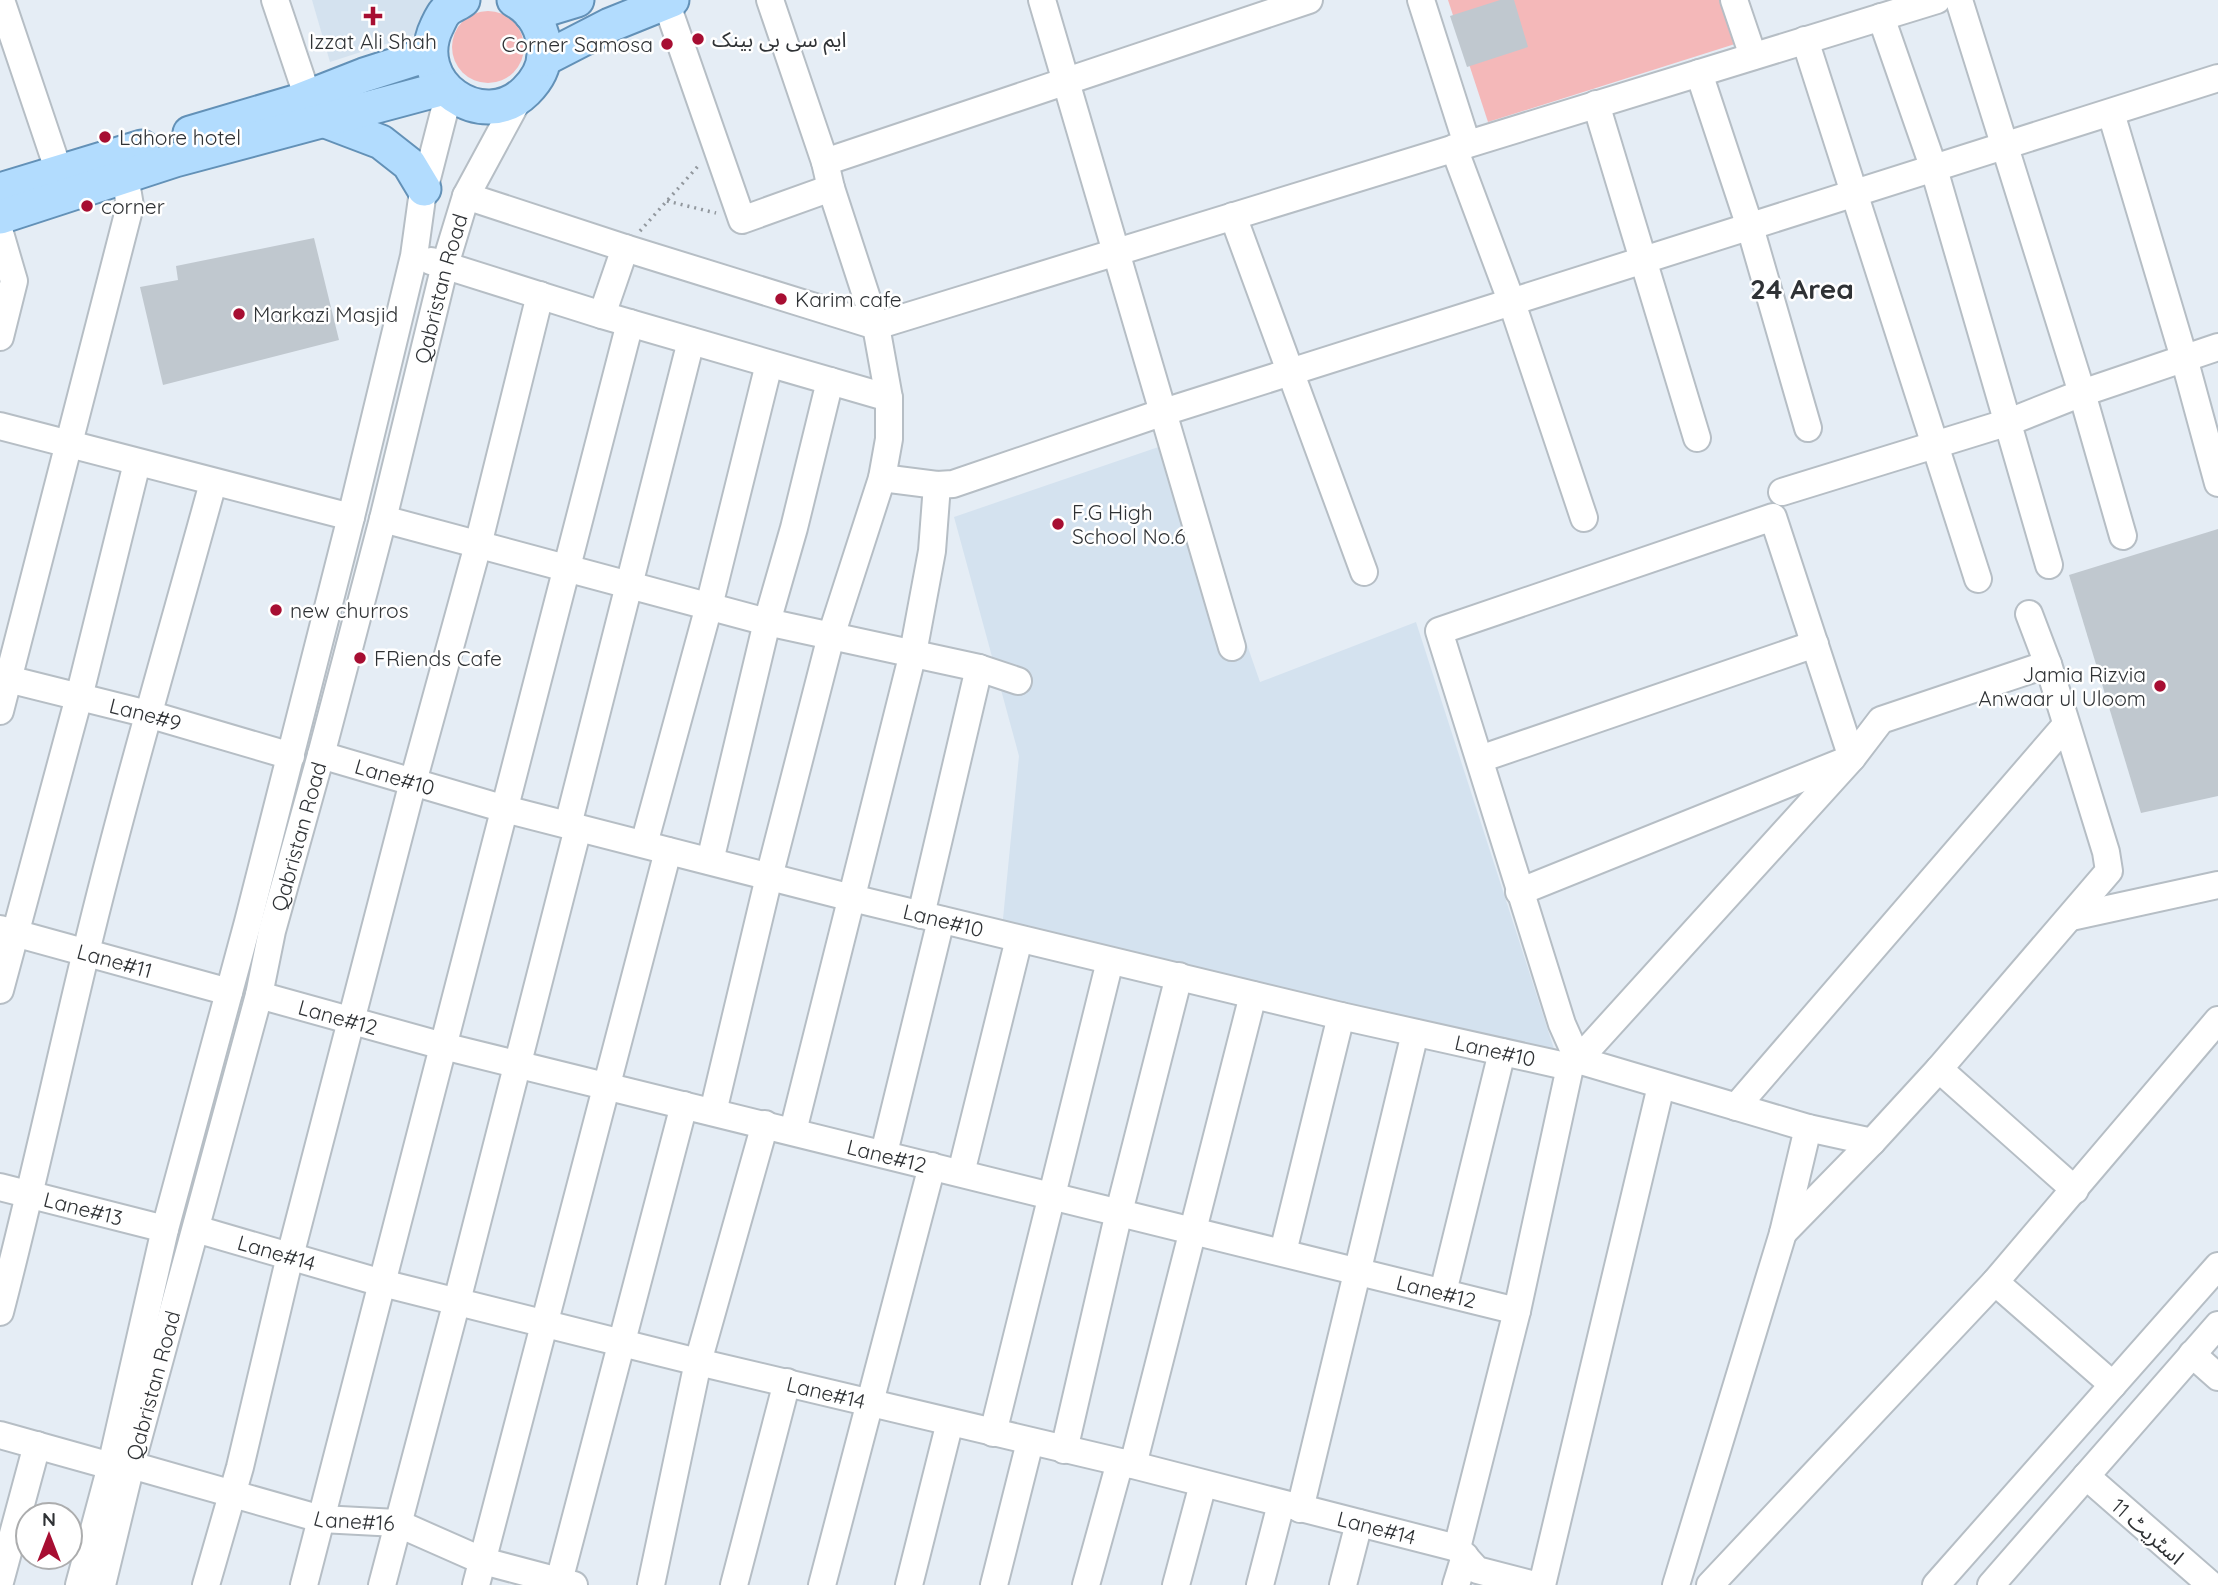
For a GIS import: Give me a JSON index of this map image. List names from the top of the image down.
{
  "streets": {
    "street": [
      "Qabristan Road",
      "Lane#9",
      "Lane#10",
      "Lane#11",
      "Lane#12",
      "Lane#13",
      "Lane#14",
      "Lane#16",
      "اسٹریٹ 11"
    ]
  },
  "crossings": [
    ["Qabristan Road", "Lane#9"],
    ["Qabristan Road", "Lane#10"],
    ["Qabristan Road", "Lane#11"],
    ["Qabristan Road", "Lane#12"],
    ["Qabristan Road", "Lane#13"],
    ["Qabristan Road", "Lane#14"],
    ["Qabristan Road", "Lane#16"]
  ],
  "districts": ["24 Area"],
  "places": {
    "health": ["Izzat Ali Shah"],
    "other": [
      "ایم سی بی بینک",
      "Corner Samosa",
      "Lahore hotel",
      "corner",
      "Karim cafe",
      "Markazi Masjid",
      "F.G High School No.6",
      "new churros",
      "FRiends Cafe",
      "Jamia Rizvia Anwaar ul Uloom"
    ]
  },
  "north": "top"
}
